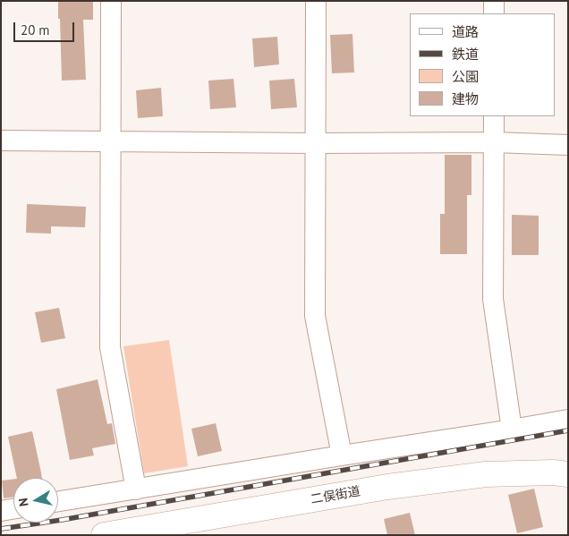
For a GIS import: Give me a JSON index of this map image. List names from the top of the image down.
{
  "streets": {
    "street": ["二俣街道"]
  },
  "legend": [
    "道路",
    "鉄道",
    "公園",
    "建物"
  ],
  "scale_bar": "20 m",
  "north": "left"
}
